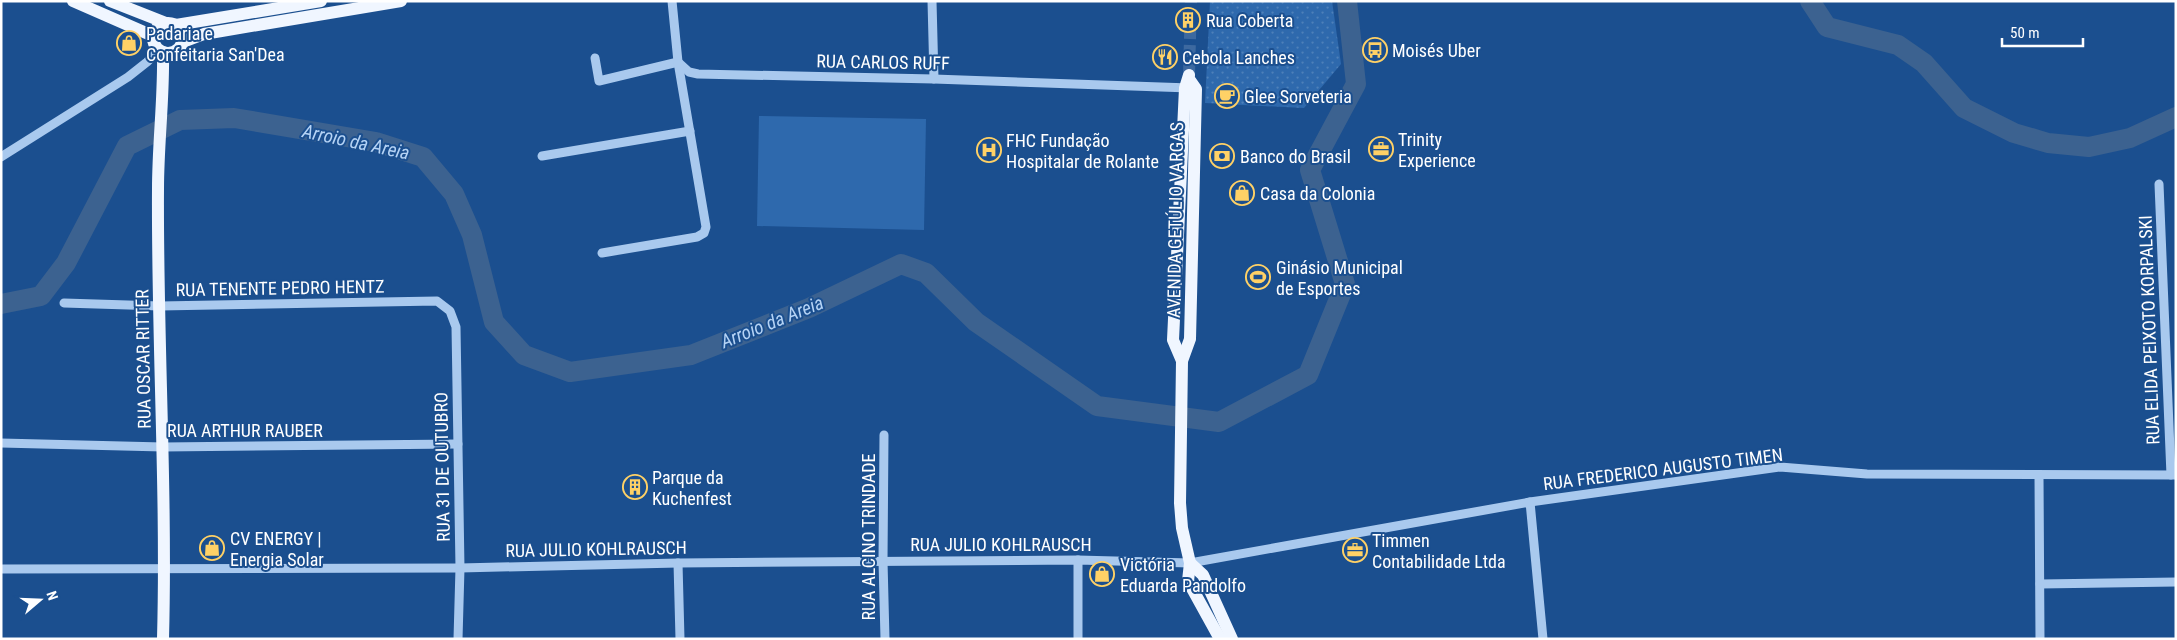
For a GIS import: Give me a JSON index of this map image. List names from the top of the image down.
{
  "streets": {
    "main road": ["AVENIDA GETÚLIO VARGAS", "RUA OSCAR RITTER"],
    "street": [
      "RUA CARLOS RUFF",
      "RUA TENENTE PEDRO HENTZ",
      "RUA ELIDA PEIXOTO KORPALSKI",
      "RUA ARTHUR RAUBER",
      "RUA 31 DE OUTUBRO",
      "RUA FREDERICO AUGUSTO TIMEN",
      "RUA ALCINO TRINDADE",
      "RUA JULIO KOHLRAUSCH"
    ]
  },
  "crossings": [
    ["RUA CARLOS RUFF", "AVENIDA GETÚLIO VARGAS"],
    ["AVENIDA GETÚLIO VARGAS", "RUA FREDERICO AUGUSTO TIMEN"],
    ["AVENIDA GETÚLIO VARGAS", "RUA JULIO KOHLRAUSCH"],
    ["RUA TENENTE PEDRO HENTZ", "RUA OSCAR RITTER"],
    ["RUA TENENTE PEDRO HENTZ", "RUA 31 DE OUTUBRO"],
    ["RUA ELIDA PEIXOTO KORPALSKI", "RUA FREDERICO AUGUSTO TIMEN"],
    ["RUA OSCAR RITTER", "RUA ARTHUR RAUBER"],
    ["RUA OSCAR RITTER", "RUA JULIO KOHLRAUSCH"],
    ["RUA ARTHUR RAUBER", "RUA 31 DE OUTUBRO"],
    ["RUA 31 DE OUTUBRO", "RUA JULIO KOHLRAUSCH"],
    ["RUA FREDERICO AUGUSTO TIMEN", "RUA JULIO KOHLRAUSCH"],
    ["RUA ALCINO TRINDADE", "RUA JULIO KOHLRAUSCH"]
  ],
  "water": ["Arroio da Areia"],
  "places": {
    "building": ["Rua Coberta", "Parque da Kuchenfest"],
    "shop": [
      "Padaria e Confeitaria San'Dea",
      "Casa da Colonia",
      "CV ENERGY | Energia Solar",
      "Victória Eduarda Pandolfo"
    ],
    "bus stop": ["Moisés Uber"],
    "restaurant": ["Cebola Lanches"],
    "cafe": ["Glee Sorveteria"],
    "office": ["Trinity Experience", "Timmen Contabilidade Ltda"],
    "hospital": ["FHC Fundação Hospitalar de Rolante"],
    "bank": ["Banco do Brasil"],
    "sports": ["Ginásio Municipal de Esportes"]
  },
  "scale_bar": "50 m",
  "north": "right"
}
